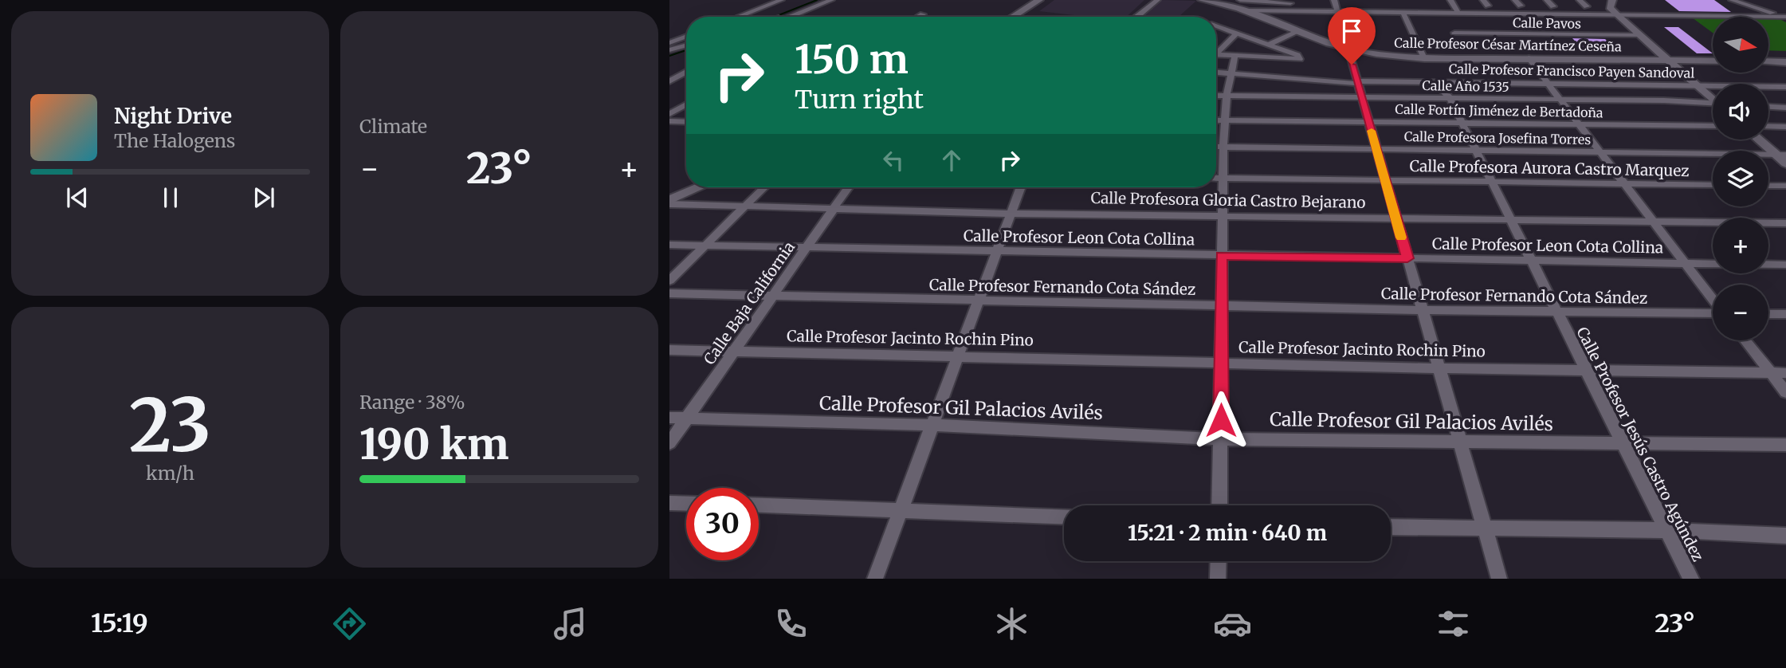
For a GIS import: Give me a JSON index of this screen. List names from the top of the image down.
{
  "streets": {
    "street": [
      "Calle Pavos",
      "Calle Profesor César Martínez Ceseña",
      "Calle Profesor Francisco Payen Sandoval",
      "Calle Año 1535",
      "Calle Fortín Jiménez de Bertadoña",
      "Calle Profesora Josefina Torres",
      "Calle Profesora Aurora Castro Marquez",
      "Calle Profesora Gloria Castro Bejarano",
      "Calle Profesor Leon Cota Collina",
      "Calle Profesor Fernando Cota Sández",
      "Calle Baja California",
      "Calle Profesor Jacinto Rochin Pino",
      "Calle Profesor Gil Palacios Avilés",
      "Calle Profesor Jesús Castro Agúndez"
    ]
  },
  "crossings": [
    ["Calle Año 1535", "Calle Profesor Jesús Castro Agúndez"],
    ["Calle Fortín Jiménez de Bertadoña", "Calle Profesor Jesús Castro Agúndez"],
    ["Calle Profesora Josefina Torres", "Calle Profesor Jesús Castro Agúndez"],
    ["Calle Profesora Aurora Castro Marquez", "Calle Profesor Jesús Castro Agúndez"],
    ["Calle Profesora Gloria Castro Bejarano", "Calle Baja California"],
    ["Calle Profesora Gloria Castro Bejarano", "Calle Profesor Jesús Castro Agúndez"],
    ["Calle Profesor Leon Cota Collina", "Calle Baja California"],
    ["Calle Profesor Leon Cota Collina", "Calle Profesor Jesús Castro Agúndez"],
    ["Calle Profesor Fernando Cota Sández", "Calle Baja California"],
    ["Calle Profesor Fernando Cota Sández", "Calle Profesor Jesús Castro Agúndez"],
    ["Calle Baja California", "Calle Profesor Jacinto Rochin Pino"],
    ["Calle Baja California", "Calle Profesor Gil Palacios Avilés"],
    ["Calle Profesor Jacinto Rochin Pino", "Calle Profesor Jesús Castro Agúndez"],
    ["Calle Profesor Gil Palacios Avilés", "Calle Profesor Jesús Castro Agúndez"]
  ],
  "north": "right",
  "page": {
    "tile": [
      "Climate",
      ["23", "km/h"],
      ["Range · 38%", "190 km"]
    ],
    "map_buttons": ["+", "−"],
    "turn": ["150 m", "Turn right"],
    "song": ["Night Drive", "The Halogens"],
    "heat": ["−", "23°", "+"],
    "limit": "30",
    "trip": "15:21 · 2 min · 640 m",
    "tabs": ["15:19", "23°"]
  }
}
